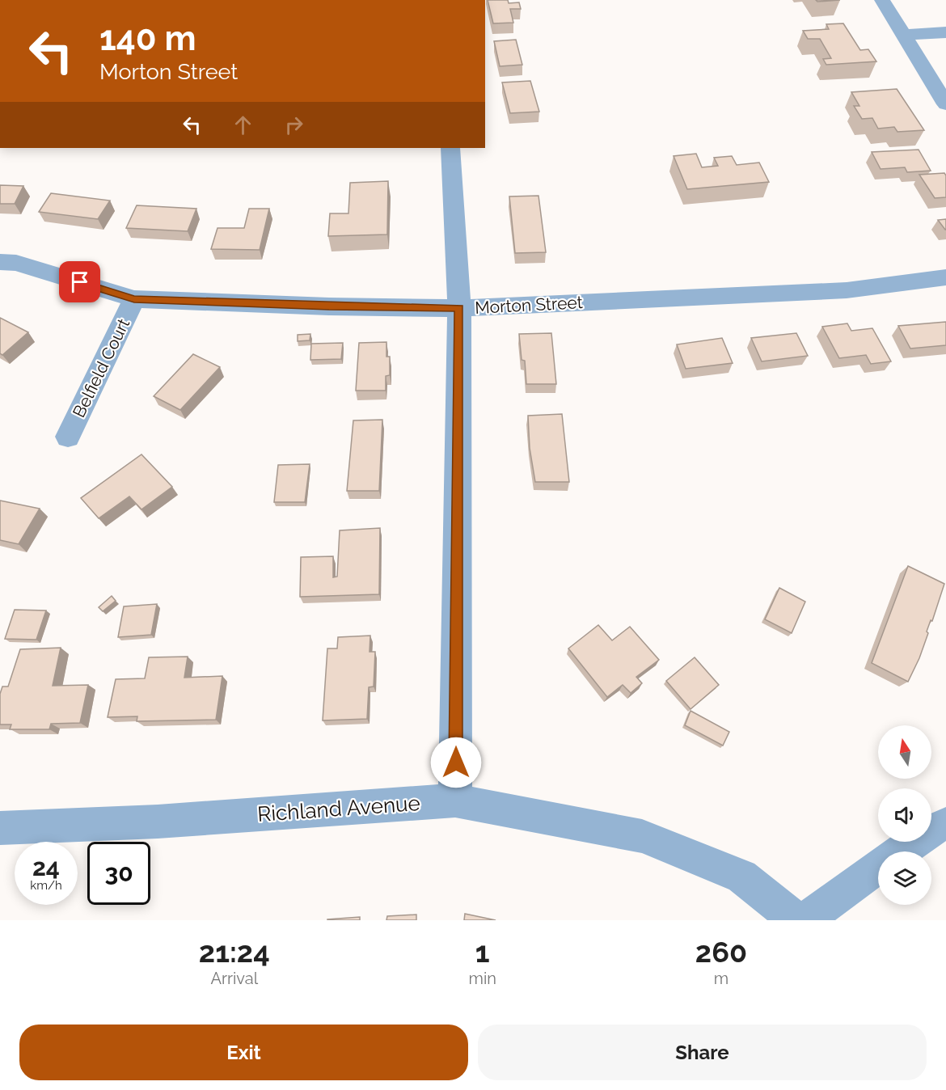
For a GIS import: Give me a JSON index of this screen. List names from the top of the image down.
{
  "streets": {
    "street": ["Morton Street", "Belfield Court", "Richland Avenue"]
  },
  "crossings": [
    ["Morton Street", "Belfield Court"]
  ],
  "north": "top",
  "page": {
    "turn": ["140 m", "Morton Street"],
    "speed": "24 km/h",
    "limit": "30",
    "eta": [
      "21:24",
      "Arrival",
      "1",
      "min",
      "260",
      "m"
    ],
    "buttons": ["Exit", "Share"]
  }
}
